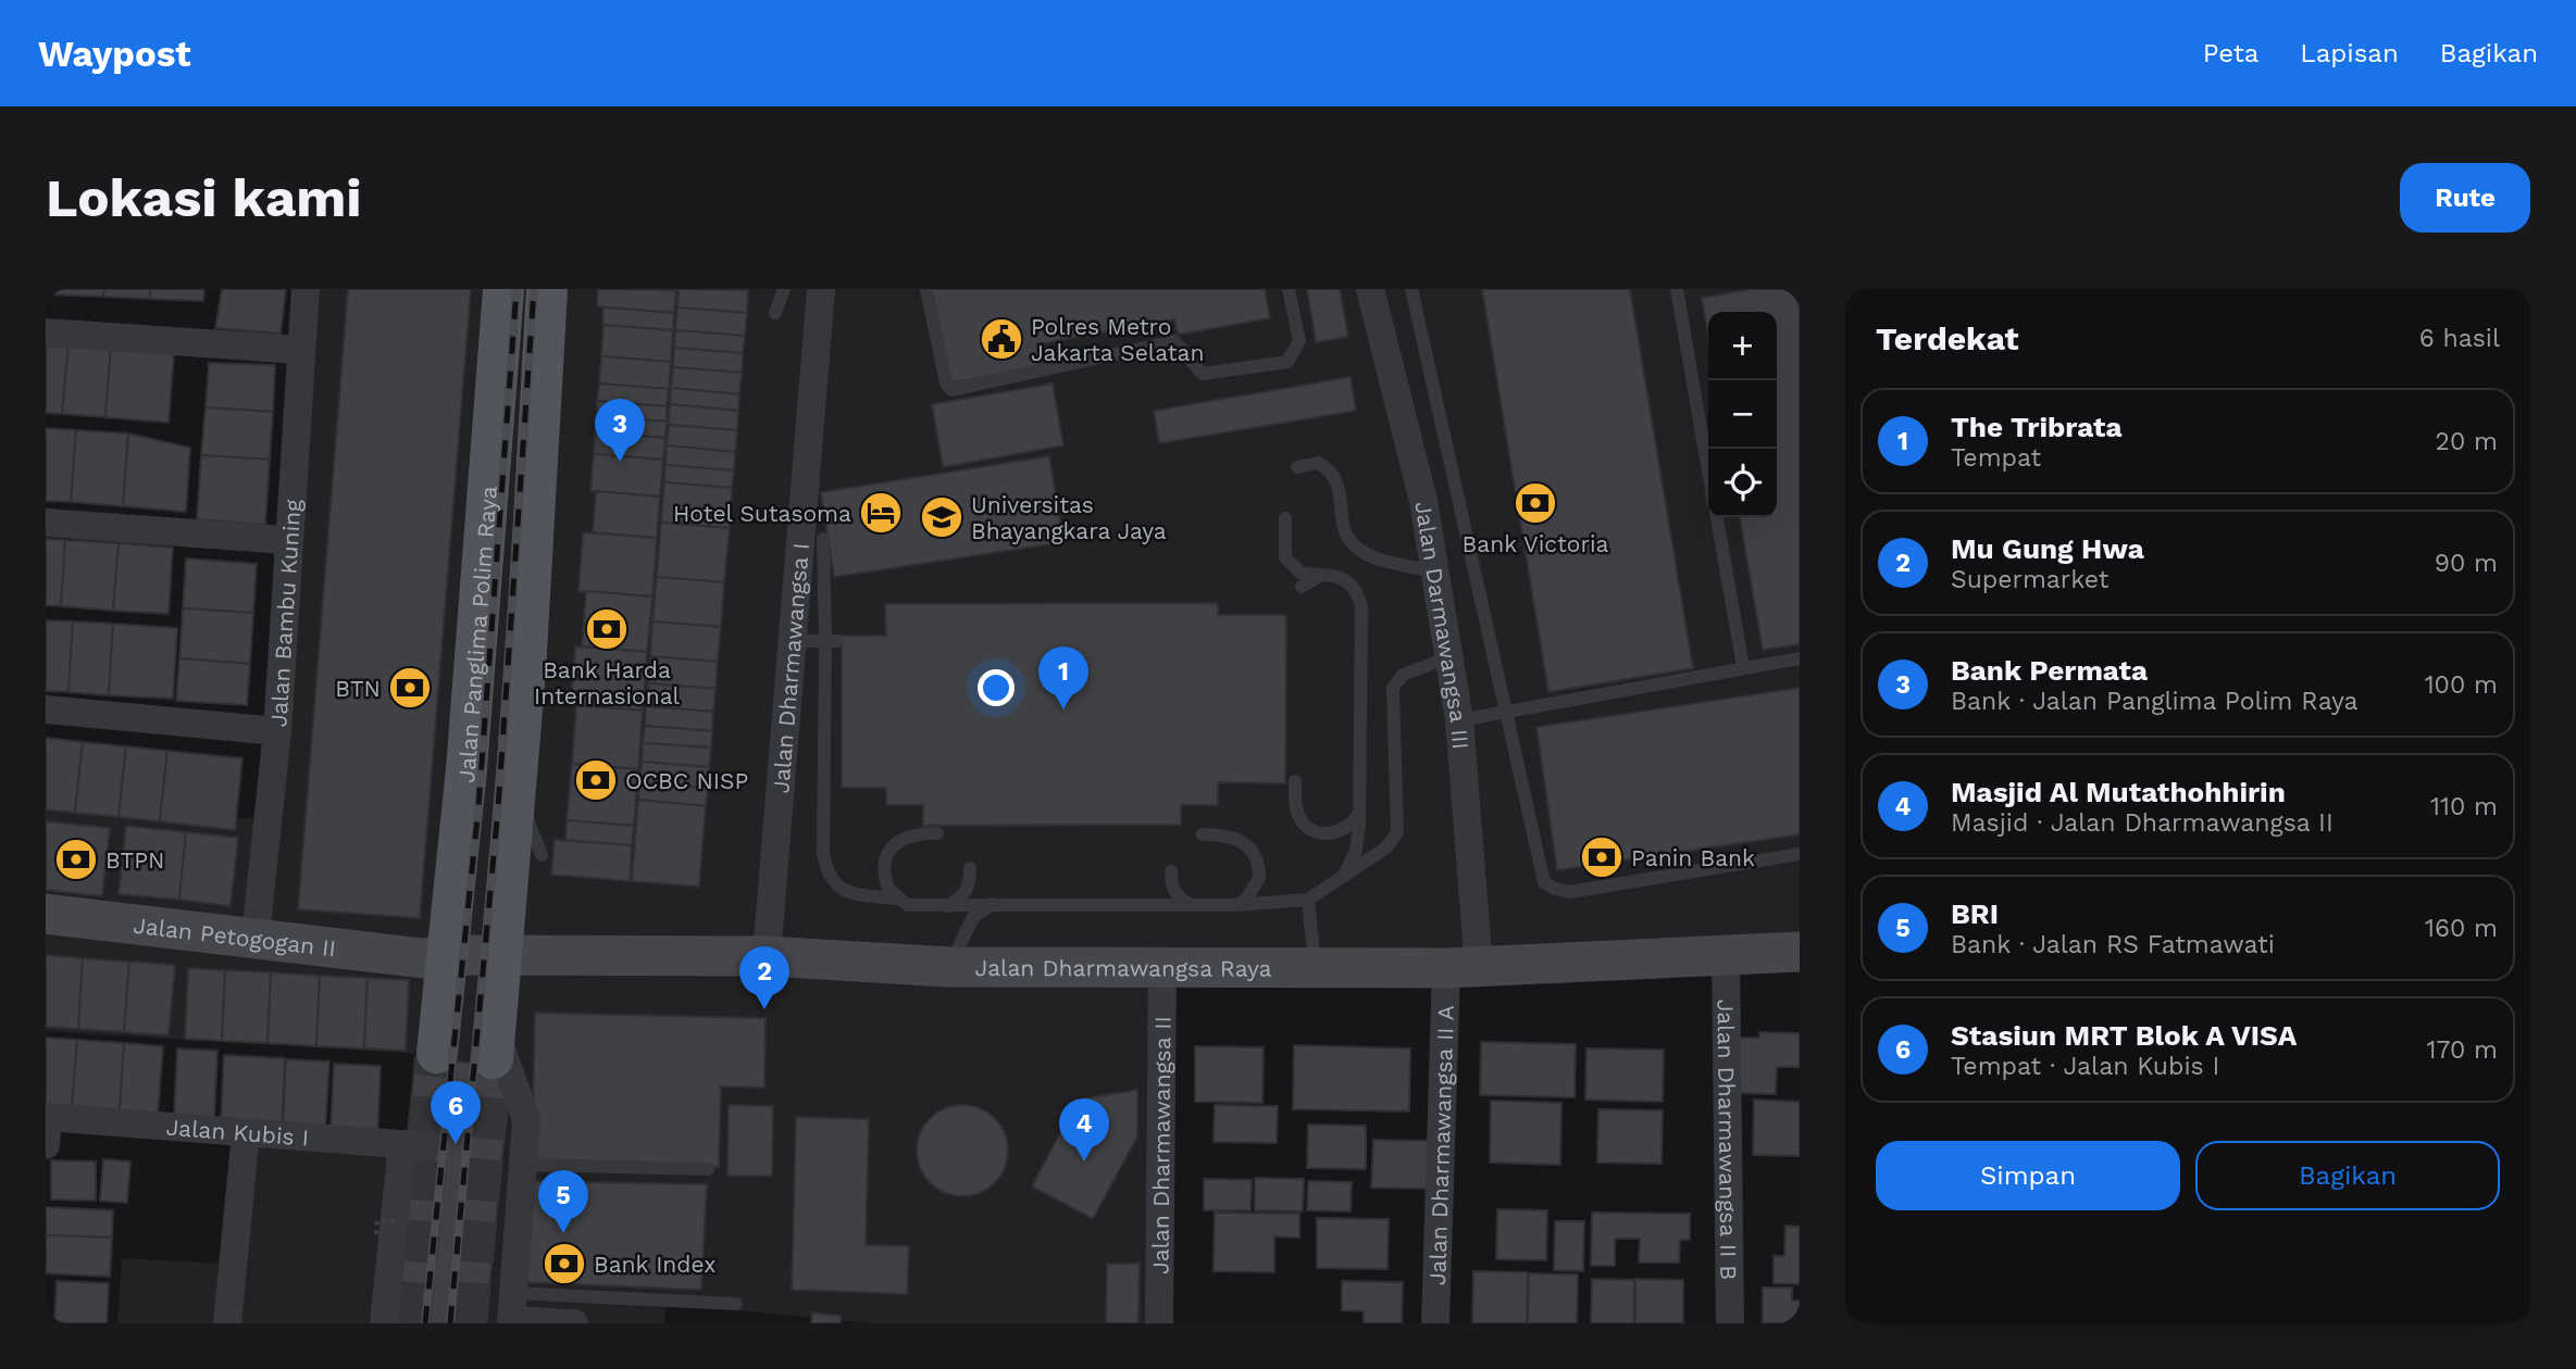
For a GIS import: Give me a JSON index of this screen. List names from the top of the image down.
{
  "streets": {
    "main road": ["Jalan Panglima Polim Raya"],
    "street": [
      "Jalan Bambu Kuning",
      "Jalan Darmawangsa III",
      "Jalan Dharmawangsa I",
      "Jalan Petogogan II",
      "Jalan Dharmawangsa Raya",
      "Jalan Kubis I",
      "Jalan Dharmawangsa II B",
      "Jalan Dharmawangsa II",
      "Jalan Dharmawangsa II A"
    ]
  },
  "crossings": [
    ["Jalan Bambu Kuning", "Jalan Petogogan II"],
    ["Jalan Darmawangsa III", "Jalan Dharmawangsa Raya"],
    ["Jalan Darmawangsa III", "Jalan Dharmawangsa II A"],
    ["Jalan Panglima Polim Raya", "Jalan Petogogan II"],
    ["Jalan Panglima Polim Raya", "Jalan Dharmawangsa Raya"],
    ["Jalan Dharmawangsa I", "Jalan Dharmawangsa Raya"],
    ["Jalan Petogogan II", "Jalan Dharmawangsa Raya"],
    ["Jalan Dharmawangsa Raya", "Jalan Dharmawangsa II B"],
    ["Jalan Dharmawangsa Raya", "Jalan Dharmawangsa II"],
    ["Jalan Dharmawangsa Raya", "Jalan Dharmawangsa II A"]
  ],
  "places": {
    "public building": ["Polres Metro Jakarta Selatan"],
    "bank": [
      "Bank Victoria",
      "Bank Harda Internasional",
      "BTN",
      "OCBC NISP",
      "Panin Bank",
      "BTPN",
      "Bank Index"
    ],
    "hotel": ["Hotel Sutasoma"],
    "school or university": ["Universitas Bhayangkara Jaya"]
  },
  "page": {
    "header": "Waypost",
    "nav": ["Peta", "Lapisan", "Bagikan"],
    "buttons": [
      "Rute",
      ["Simpan", "Bagikan"]
    ],
    "title": "Lokasi kami",
    "heading": ["Terdekat", "6 hasil"],
    "map_buttons": ["+", "−"],
    "list": [
      {
        "mark": "1",
        "name": "The Tribrata",
        "note": "Tempat",
        "value": "20 m"
      },
      {
        "mark": "2",
        "name": "Mu Gung Hwa",
        "note": "Supermarket",
        "value": "90 m"
      },
      {
        "mark": "3",
        "name": "Bank Permata",
        "note": "Bank · Jalan Panglima Polim Raya",
        "value": "100 m"
      },
      {
        "mark": "4",
        "name": "Masjid Al Mutathohhirin",
        "note": "Masjid · Jalan Dharmawangsa II",
        "value": "110 m"
      },
      {
        "mark": "5",
        "name": "BRI",
        "note": "Bank · Jalan RS Fatmawati",
        "value": "160 m"
      },
      {
        "mark": "6",
        "name": "Stasiun MRT Blok A VISA",
        "note": "Tempat · Jalan Kubis I",
        "value": "170 m"
      }
    ],
    "pins": [
      "3",
      "1",
      "2",
      "6",
      "4",
      "5"
    ]
  }
}
